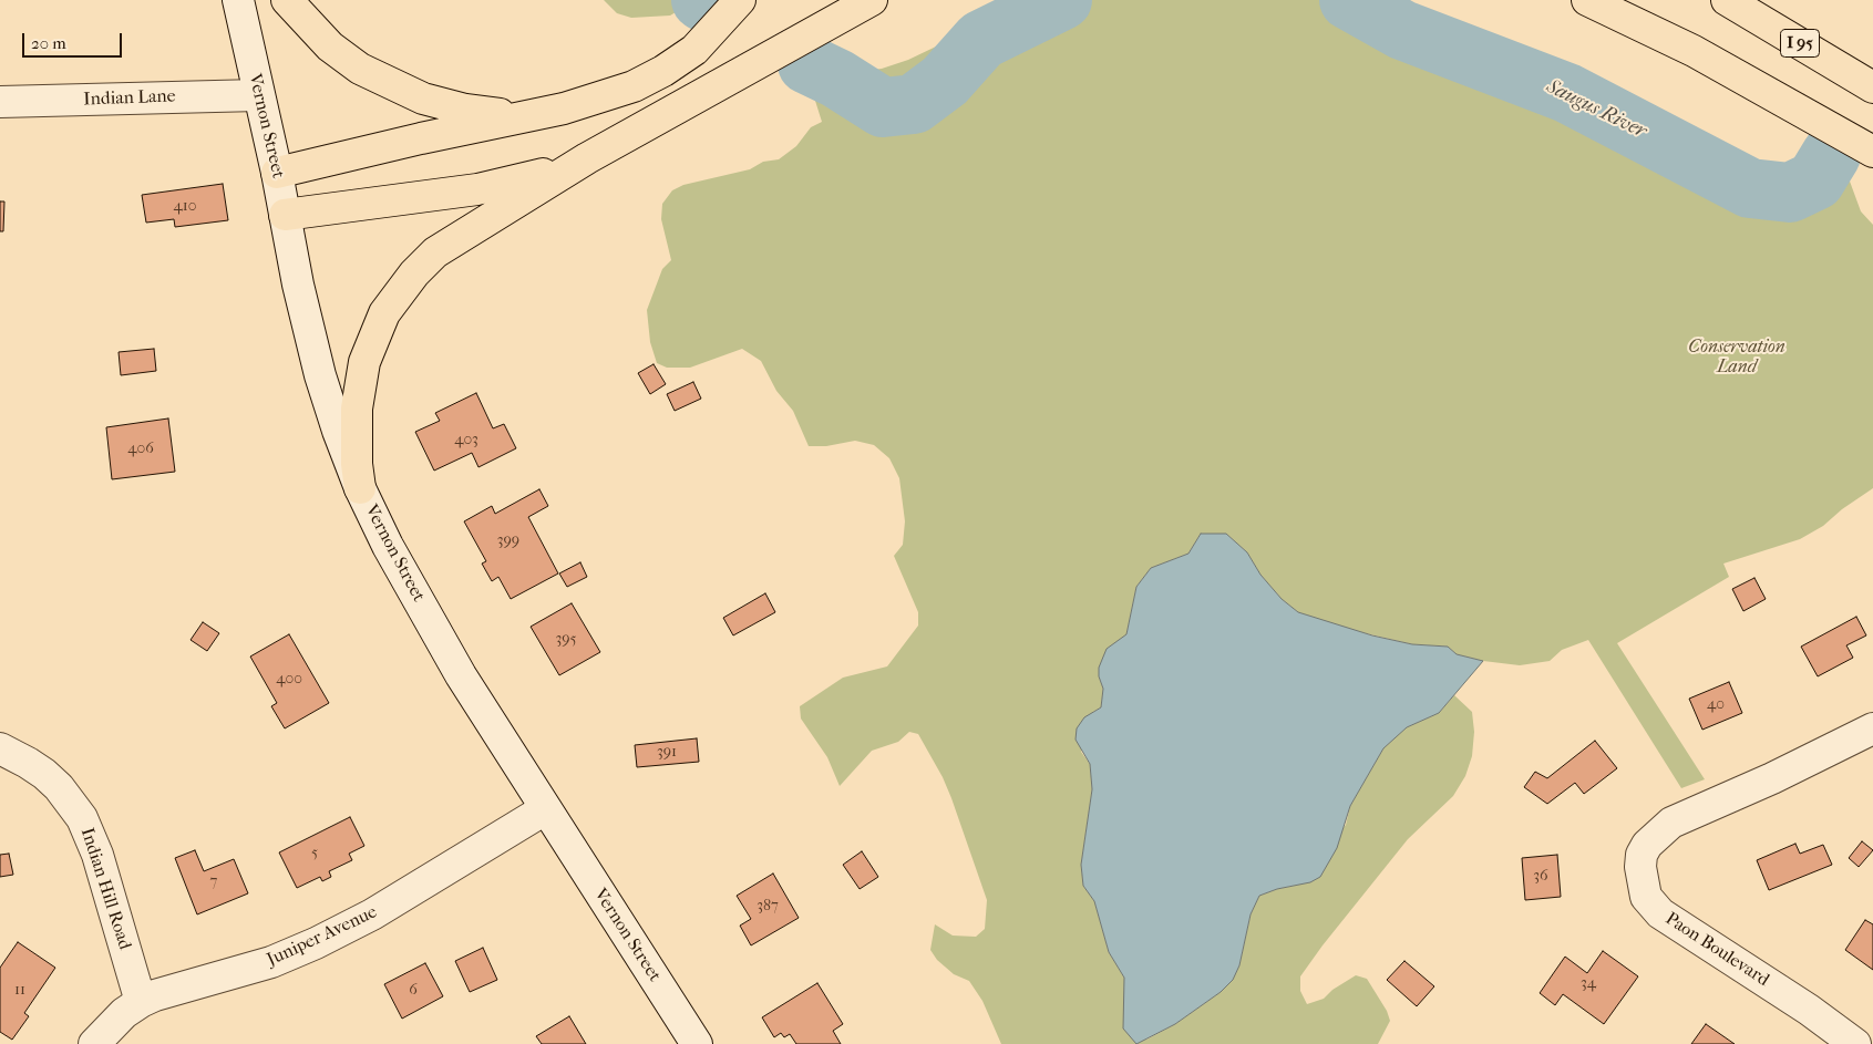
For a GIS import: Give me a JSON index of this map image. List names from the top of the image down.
{
  "streets": {
    "highway": ["I 95"],
    "street": [
      "Indian Lane",
      "Vernon Street",
      "Indian Hill Road",
      "Juniper Avenue",
      "Paon Boulevard"
    ]
  },
  "crossings": [
    ["Indian Lane", "Vernon Street"],
    ["Vernon Street", "Juniper Avenue"],
    ["Indian Hill Road", "Juniper Avenue"]
  ],
  "water": ["Saugus River"],
  "parks": ["Conservation Land"],
  "house_numbers": [
    "410",
    "403",
    "406",
    "399",
    "395",
    "400",
    "40",
    "391",
    "5",
    "36",
    "7",
    "387",
    "34",
    "11",
    "6"
  ],
  "scale_bar": "20 m"
}
